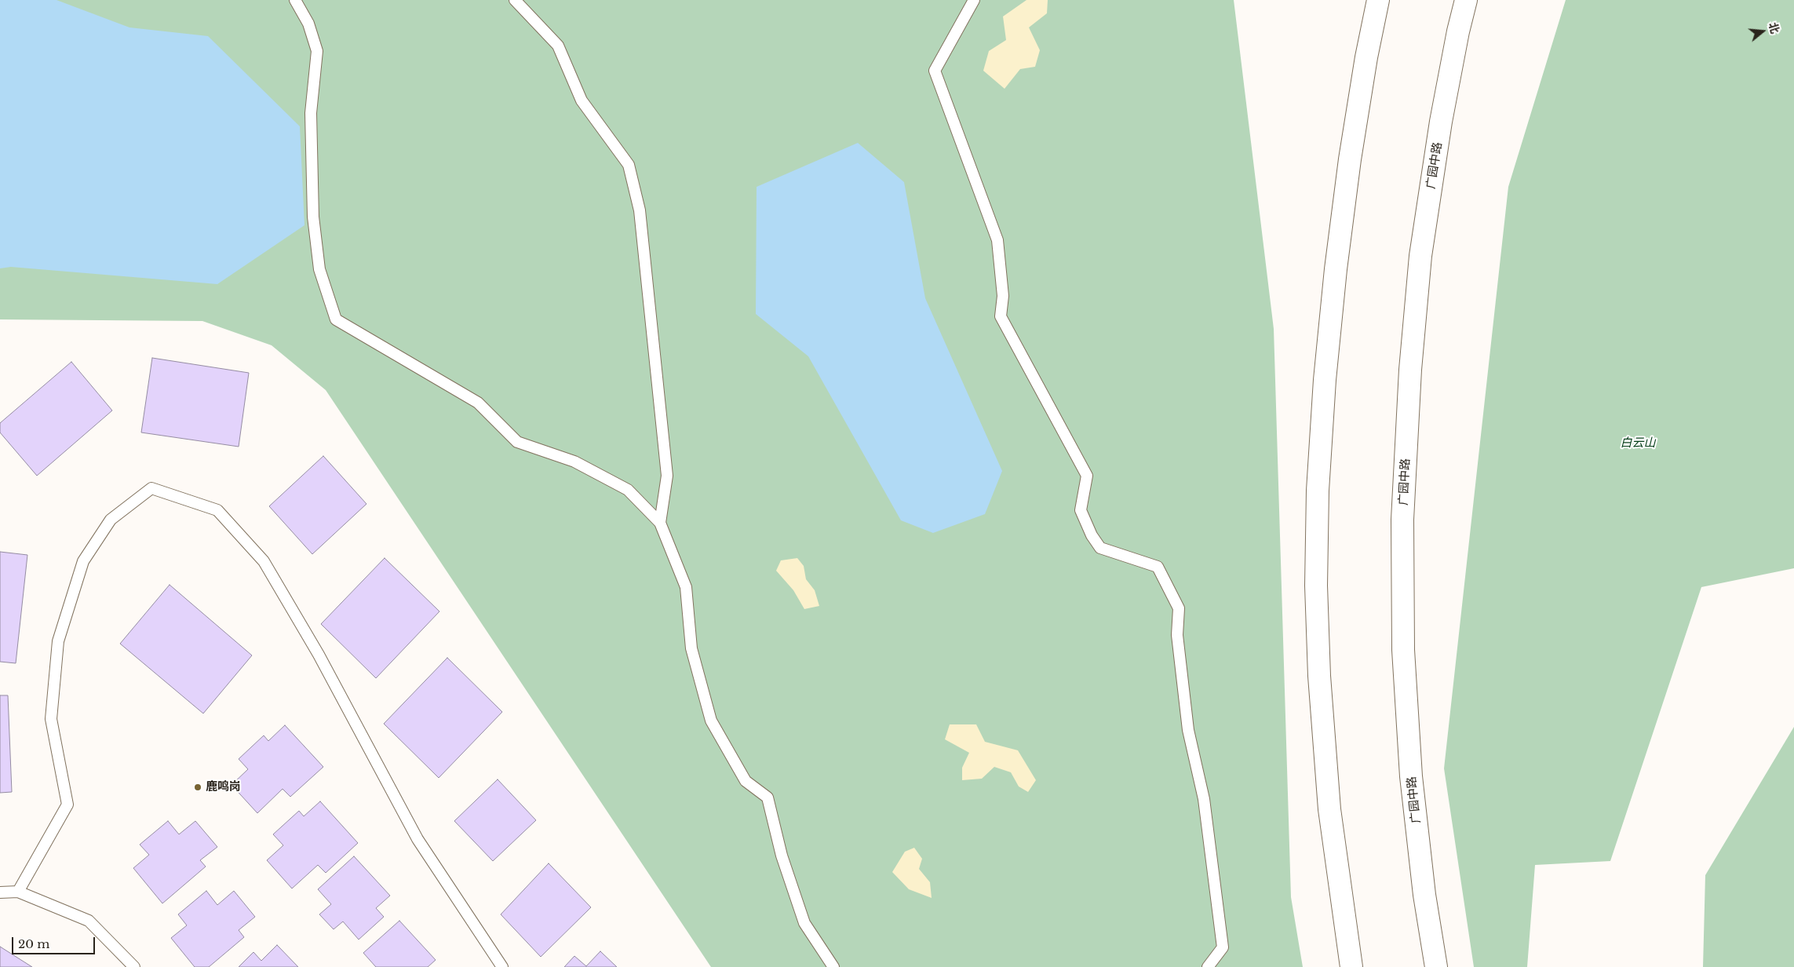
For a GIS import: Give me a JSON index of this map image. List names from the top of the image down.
{
  "streets": {
    "main road": ["广园中路"]
  },
  "parks": ["白云山"],
  "places": ["鹿鸣岗"],
  "scale_bar": "20 m",
  "north": "right"
}
